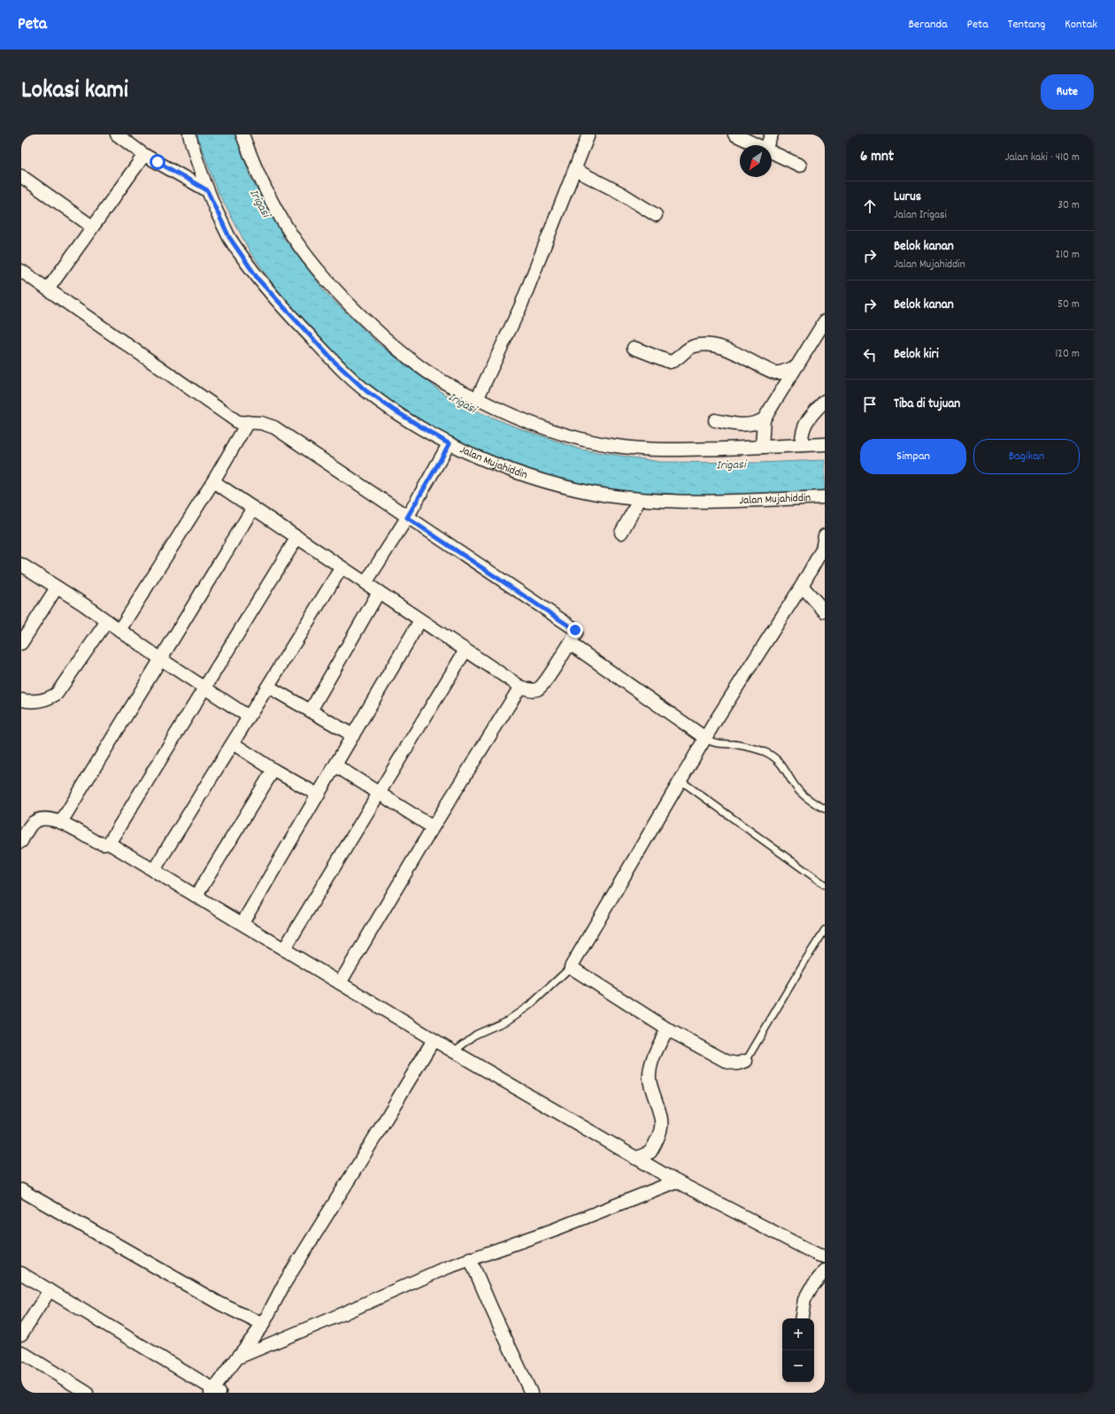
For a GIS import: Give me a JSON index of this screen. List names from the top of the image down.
{
  "streets": {
    "street": ["Jalan Mujahiddin"]
  },
  "water": ["Irigasi"],
  "north": "bottom left",
  "page": {
    "header": "Peta",
    "nav": [
      "Beranda",
      "Peta",
      "Tentang",
      "Kontak"
    ],
    "title": "Lokasi kami",
    "buttons": [
      "Rute",
      ["Simpan", "Bagikan"]
    ],
    "heading": ["6 mnt", "Jalan kaki · 410 m"],
    "list": [
      ["Lurus", "Jalan Irigasi", "30 m"],
      ["Belok kanan", "Jalan Mujahiddin", "210 m"],
      ["Belok kanan", "50 m"],
      ["Belok kiri", "120 m"],
      "Tiba di tujuan"
    ],
    "map_buttons": ["+", "−"]
  }
}
